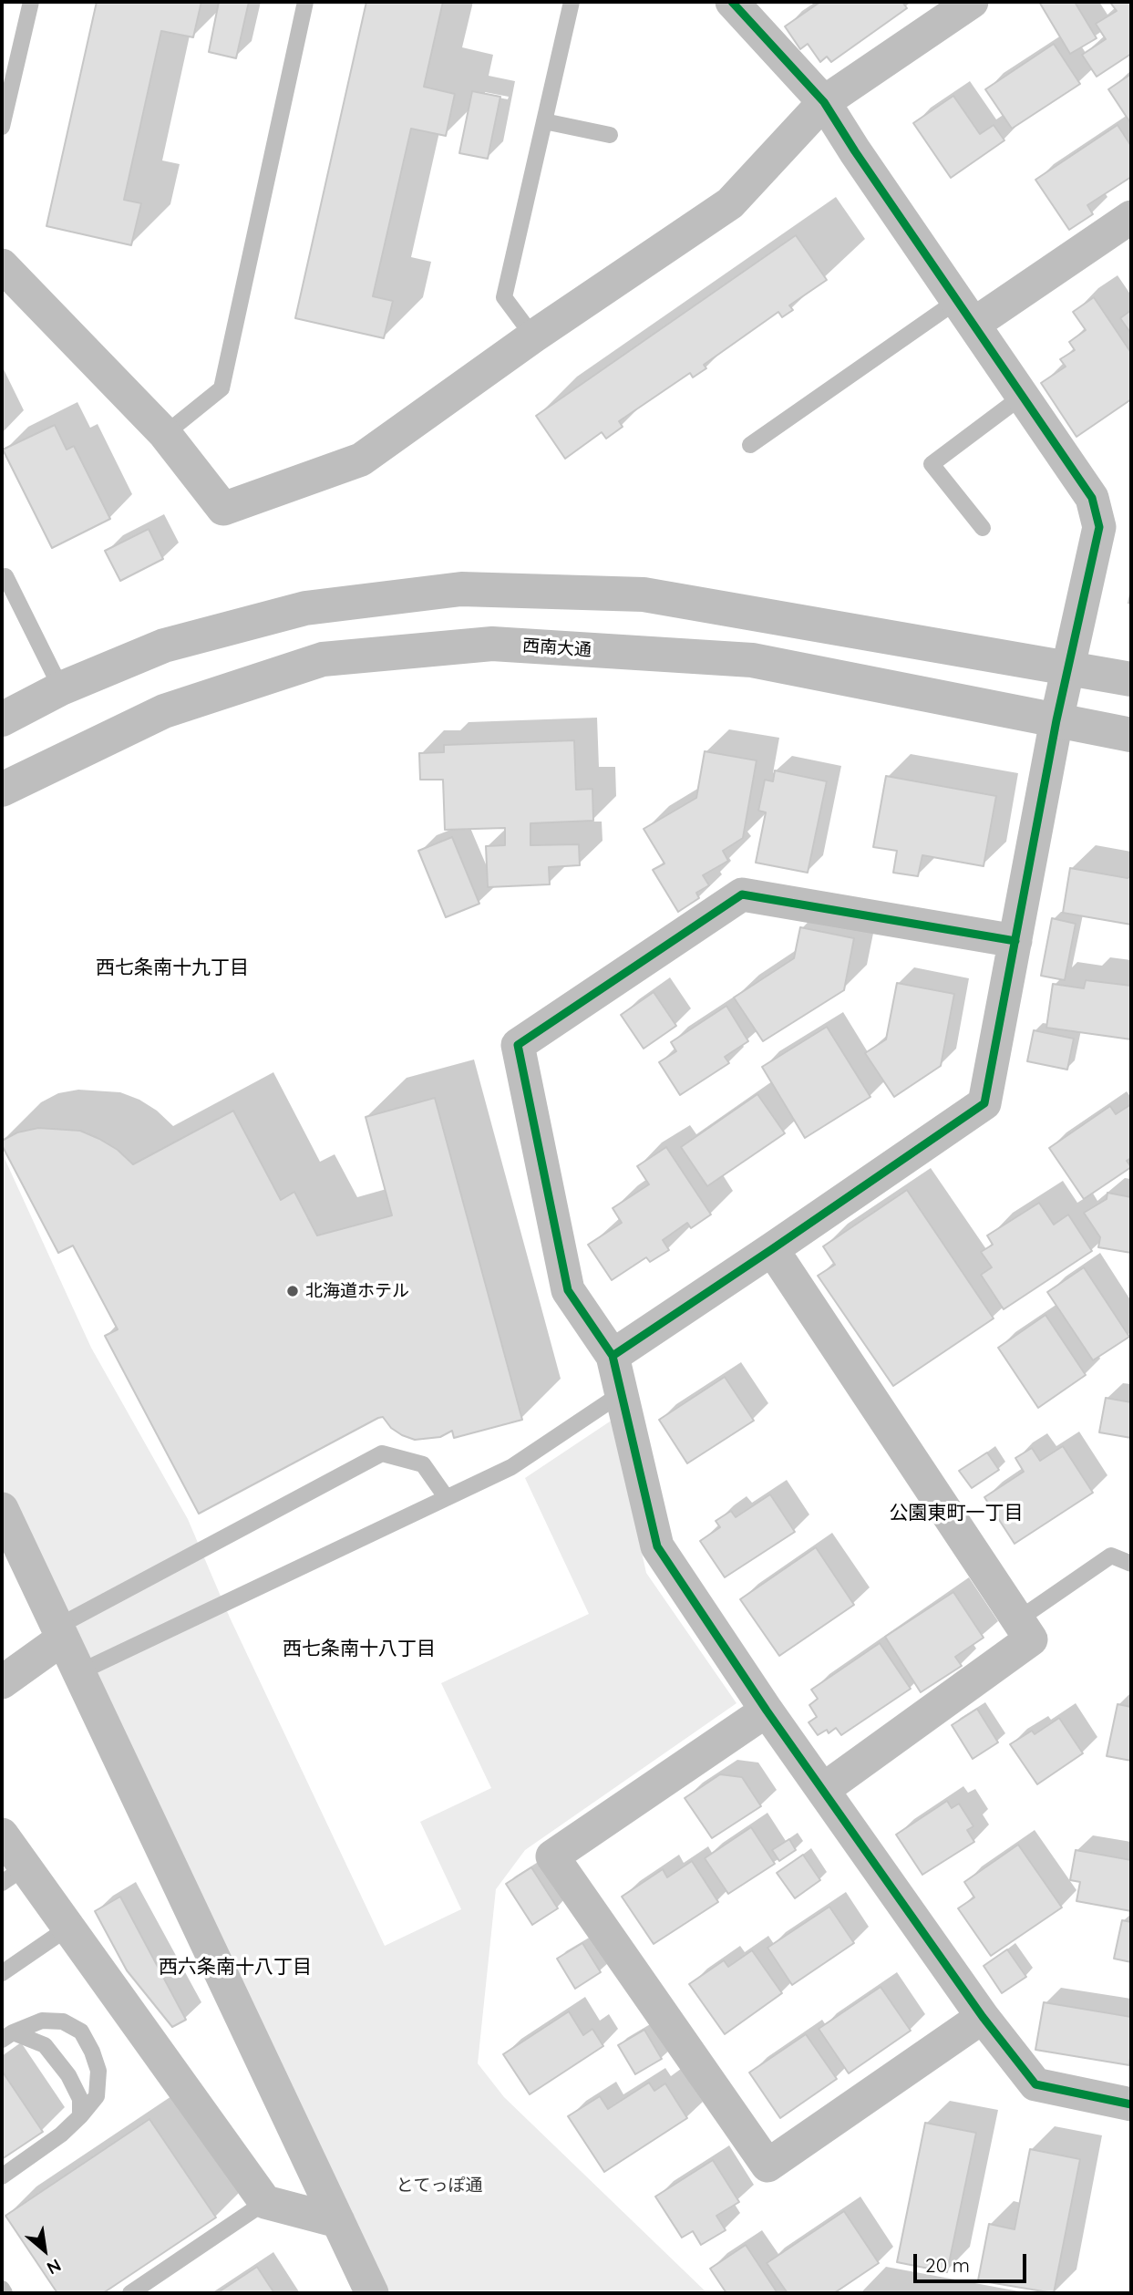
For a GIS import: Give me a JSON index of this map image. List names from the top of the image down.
{
  "streets": {
    "street": ["西南大通"]
  },
  "districts": [
    "西七条南十九丁目",
    "公園東町一丁目",
    "西七条南十八丁目",
    "西六条南十八丁目"
  ],
  "parks": ["とてっぽ通"],
  "places": ["北海道ホテル"],
  "scale_bar": "20 m",
  "north": "bottom right"
}
